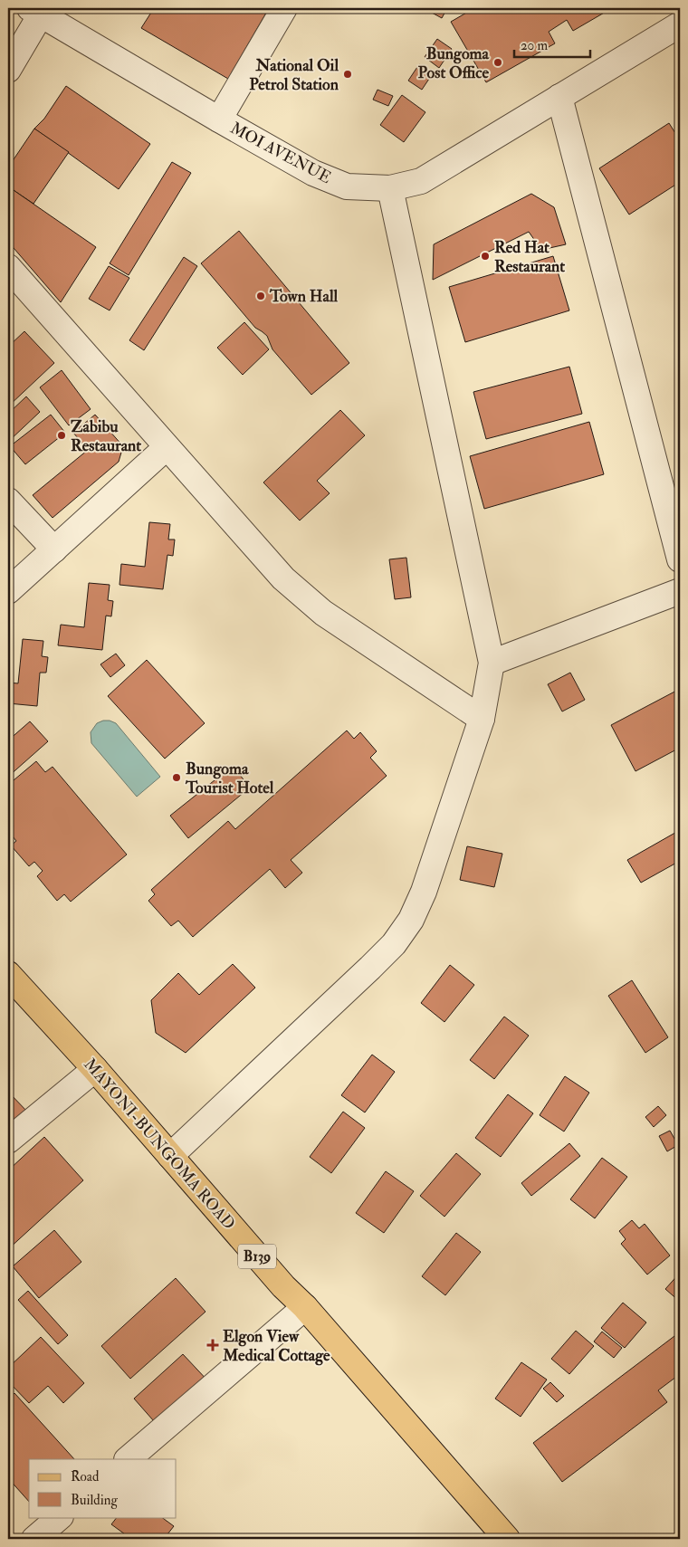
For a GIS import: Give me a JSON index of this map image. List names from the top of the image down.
{
  "streets": {
    "main road": ["MAYONI-BUNGOMA ROAD", "B139"],
    "street": ["MOI AVENUE"]
  },
  "places": {
    "other": [
      "Bungoma Post Office",
      "National Oil Petrol Station",
      "Red Hat Restaurant",
      "Town Hall",
      "Zabibu Restaurant",
      "Bungoma Tourist Hotel"
    ],
    "health": ["Elgon View Medical Cottage"]
  },
  "legend": ["Road", "Building"],
  "scale_bar": "20 m"
}
